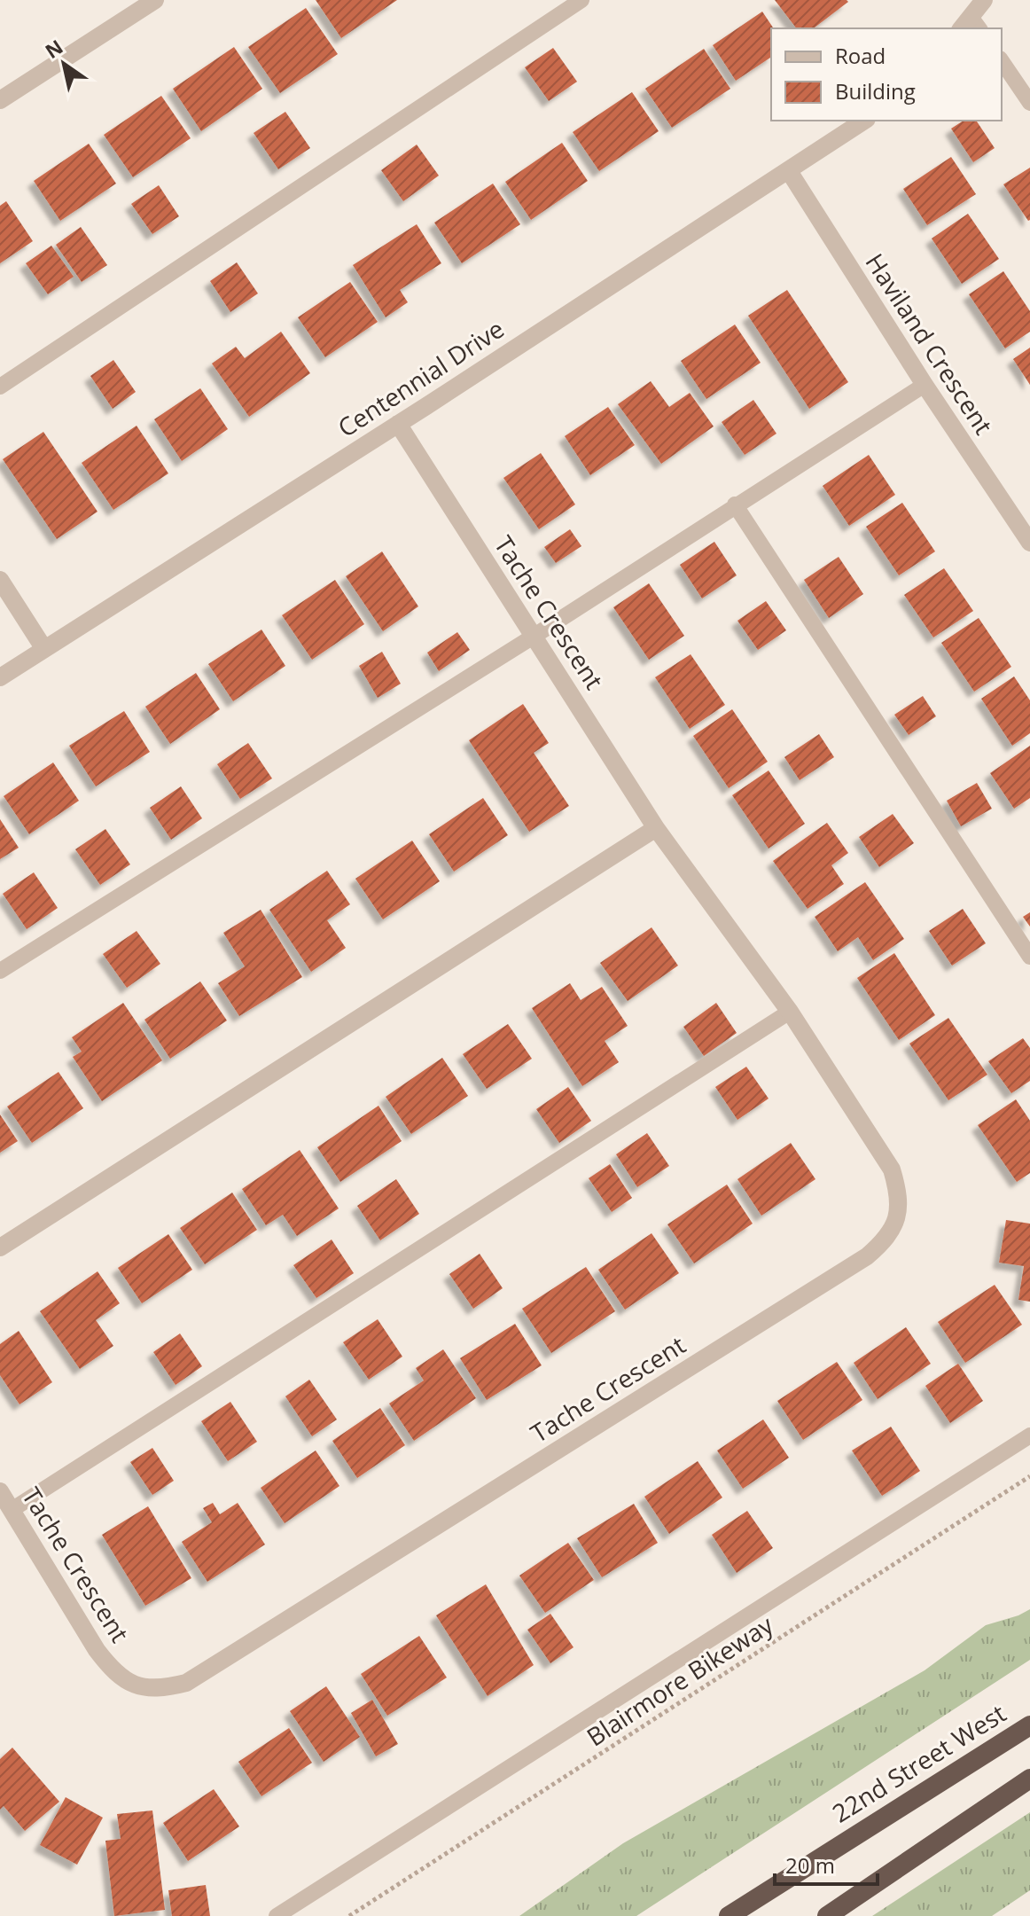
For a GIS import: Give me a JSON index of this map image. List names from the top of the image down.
{
  "streets": {
    "highway": ["22nd Street West"],
    "street": ["Haviland Crescent", "Centennial Drive", "Tache Crescent"],
    "path": ["Blairmore Bikeway"]
  },
  "crossings": [
    ["Haviland Crescent", "Centennial Drive"],
    ["Centennial Drive", "Tache Crescent"]
  ],
  "legend": ["Road", "Building"],
  "scale_bar": "20 m",
  "north": "top left"
}
